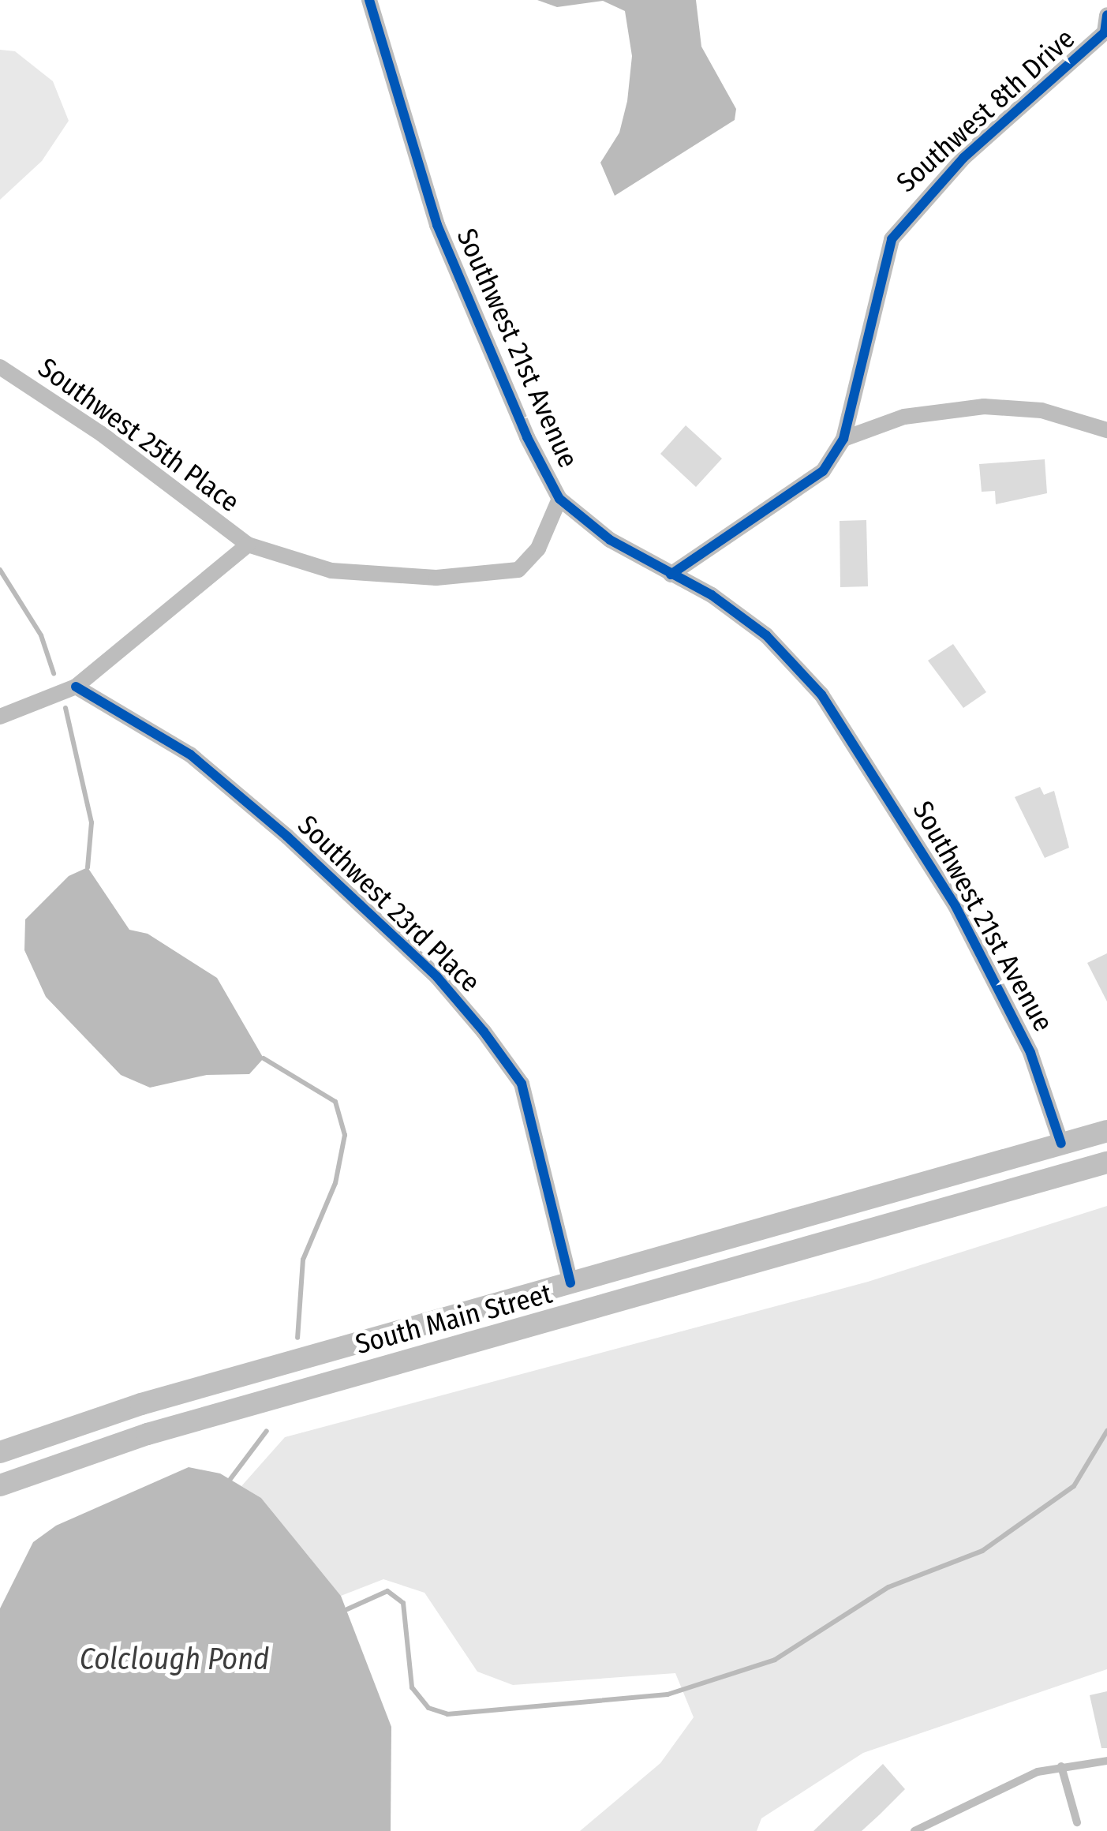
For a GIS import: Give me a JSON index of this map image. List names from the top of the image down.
{
  "streets": {
    "main road": ["South Main Street"],
    "street": [
      "Southwest 8th Drive",
      "Southwest 21st Avenue",
      "Southwest 25th Place",
      "Southwest 23rd Place"
    ]
  },
  "crossings": [
    ["Southwest 8th Drive", "Southwest 21st Avenue"],
    ["Southwest 21st Avenue", "South Main Street"],
    ["Southwest 23rd Place", "South Main Street"]
  ],
  "water": ["Colclough Pond"]
}
